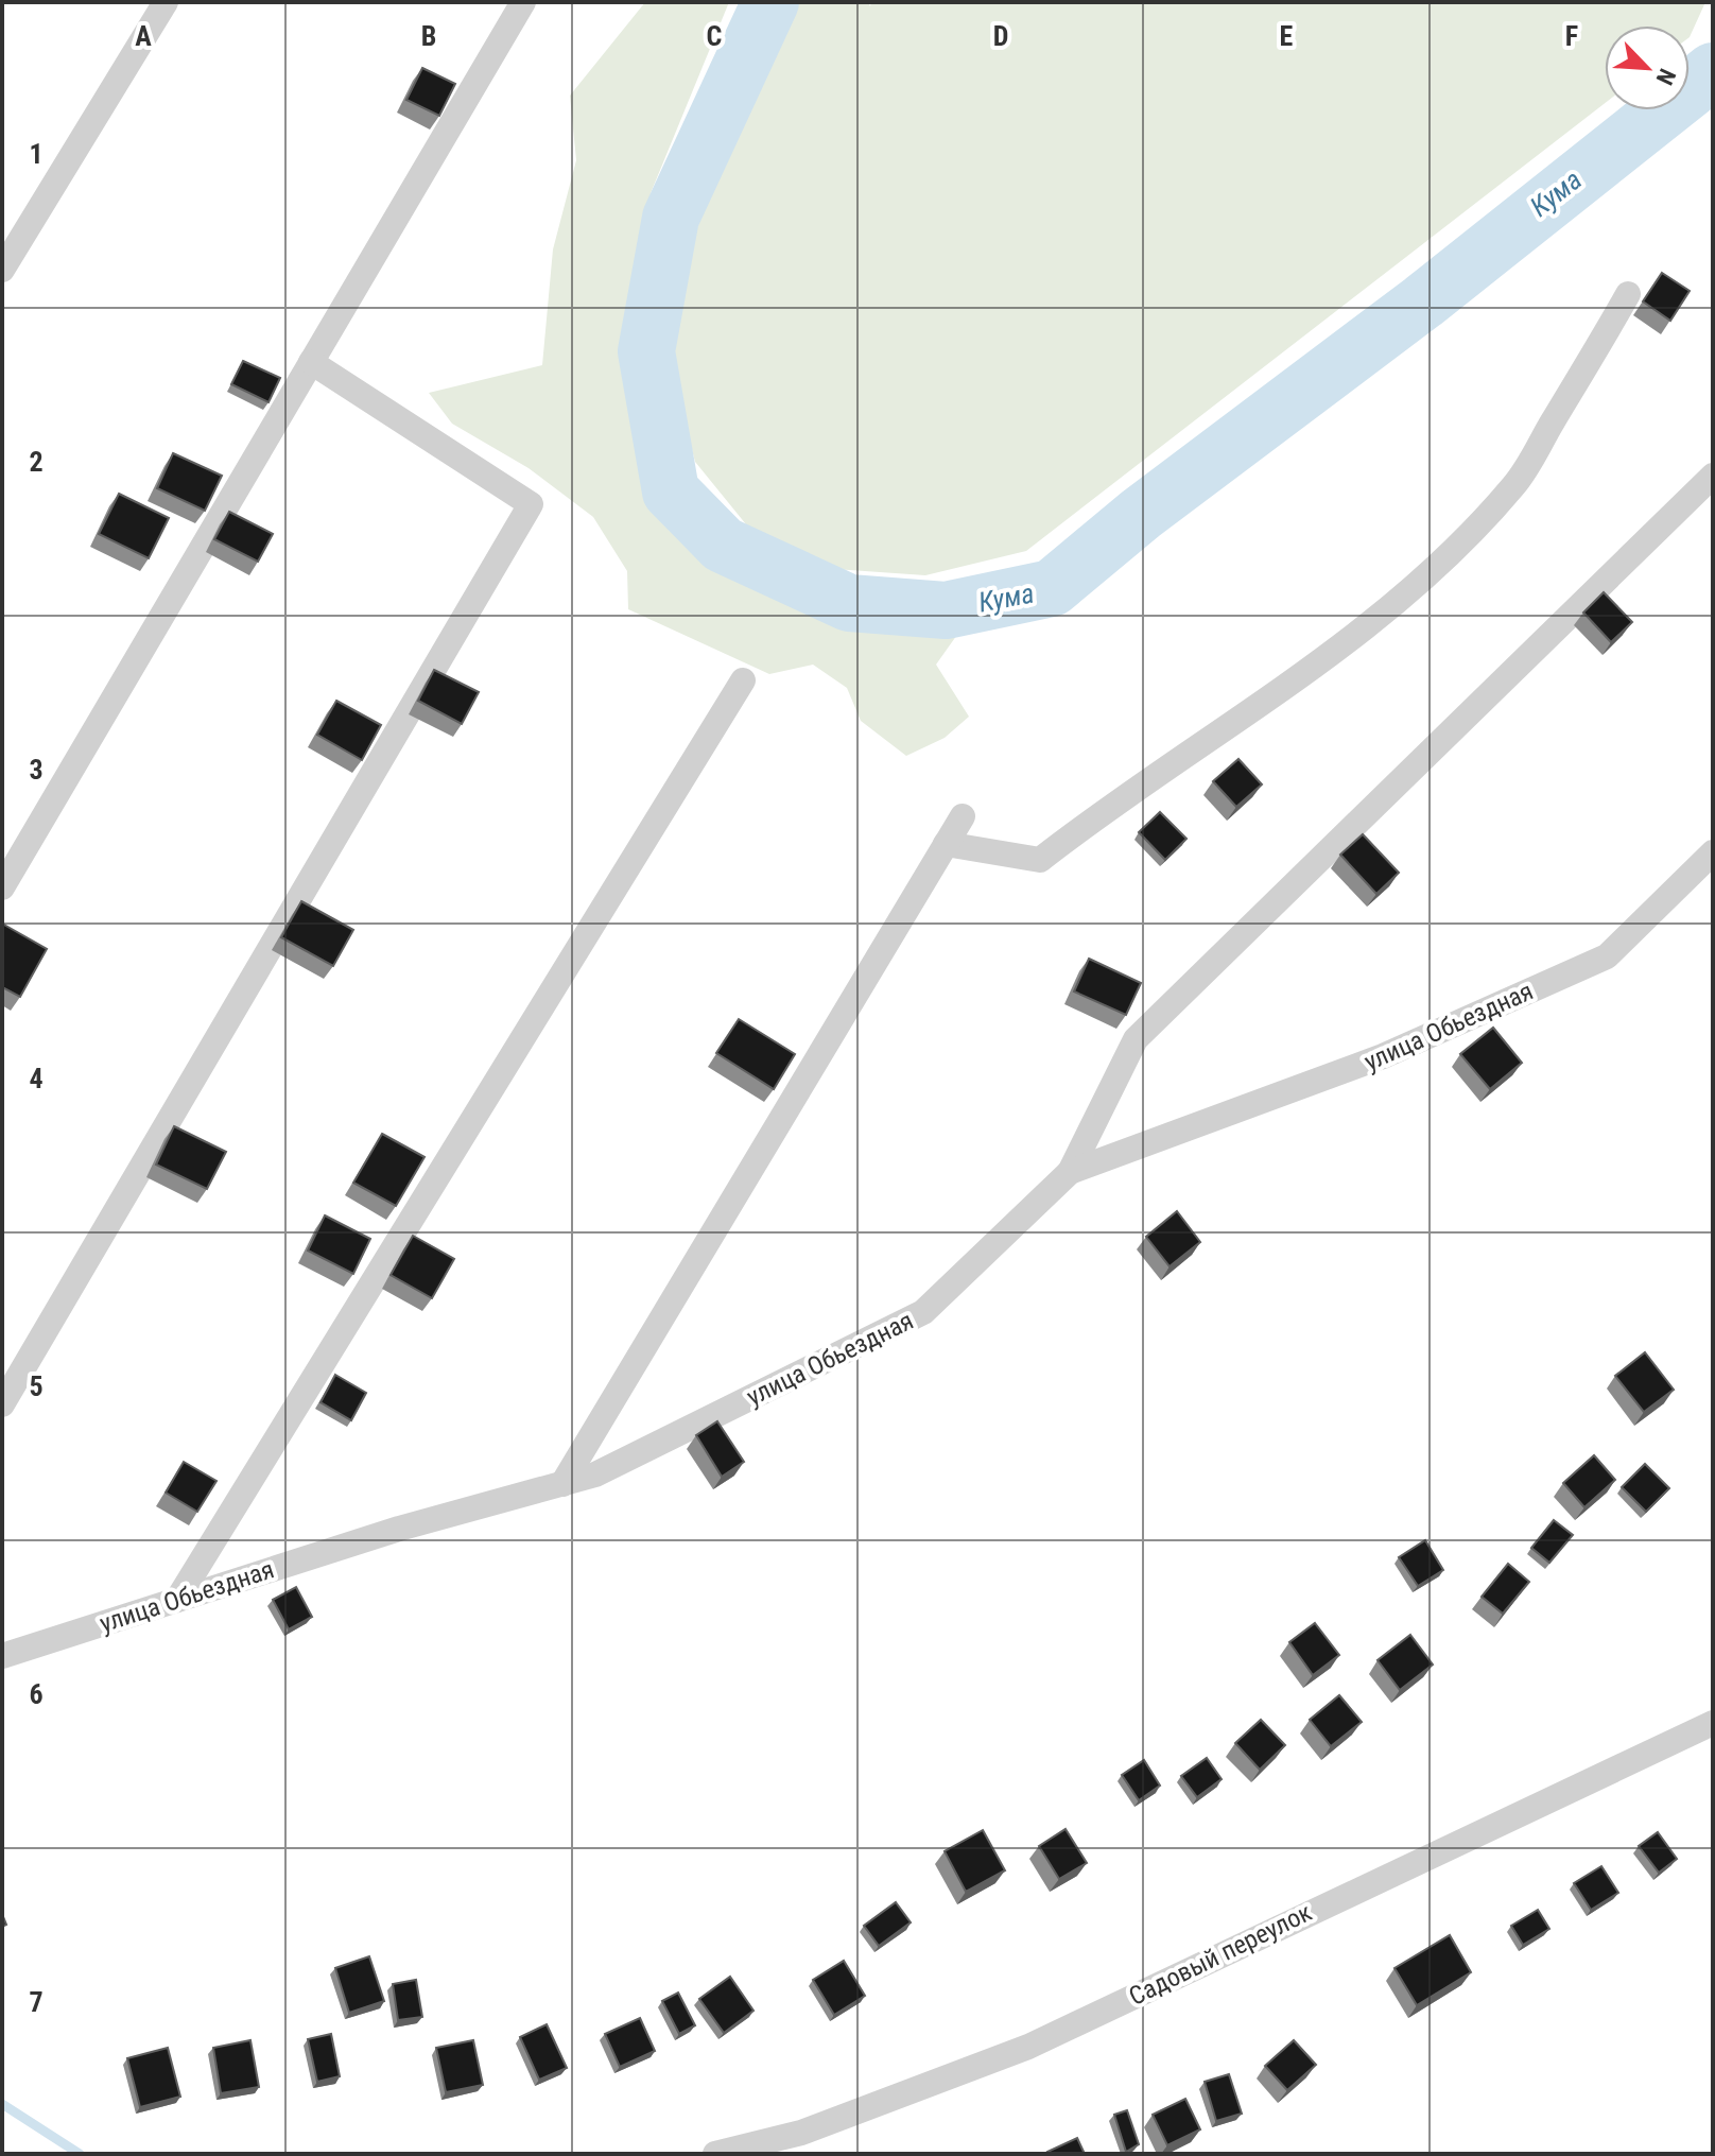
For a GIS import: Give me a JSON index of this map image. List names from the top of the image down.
{
  "streets": {
    "street": ["улица Обьездная", "Садовый переулок"]
  },
  "water": ["Кума"],
  "north": "bottom right",
  "grid": {
    "columns": [
      "A",
      "B",
      "C",
      "D",
      "E",
      "F"
    ],
    "rows": [
      "1",
      "2",
      "3",
      "4",
      "5",
      "6",
      "7"
    ]
  }
}
